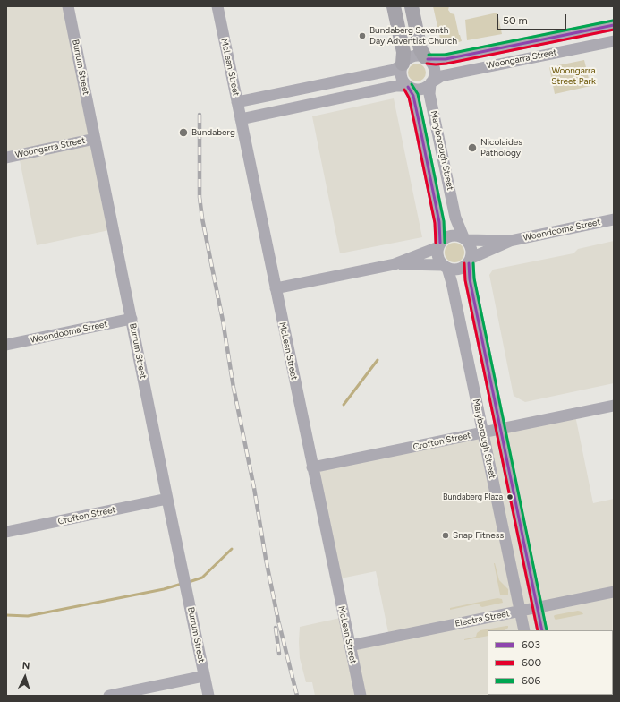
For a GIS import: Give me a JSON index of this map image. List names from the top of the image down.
{
  "streets": {
    "street": [
      "Woongarra Street",
      "Burrum Street",
      "McLean Street",
      "Maryborough Street",
      "Woondooma Street",
      "Crofton Street",
      "Electra Street"
    ]
  },
  "crossings": [
    ["Woongarra Street", "Burrum Street"],
    ["Woongarra Street", "Maryborough Street"],
    ["Burrum Street", "Woondooma Street"],
    ["Burrum Street", "Crofton Street"],
    ["McLean Street", "Crofton Street"],
    ["McLean Street", "Electra Street"],
    ["Maryborough Street", "Woondooma Street"],
    ["Maryborough Street", "Crofton Street"],
    ["Maryborough Street", "Electra Street"]
  ],
  "parks": ["Woongarra Street Park"],
  "places": [
    "Bundaberg Seventh Day Adventist Church",
    "Bundaberg",
    "Nicolaides Pathology",
    "Bundaberg Plaza",
    "Snap Fitness"
  ],
  "lines": ["transit line 606", "transit line 603", "transit line 600"],
  "legend": ["603", "600", "606"],
  "scale_bar": "50 m",
  "north": "top"
}
